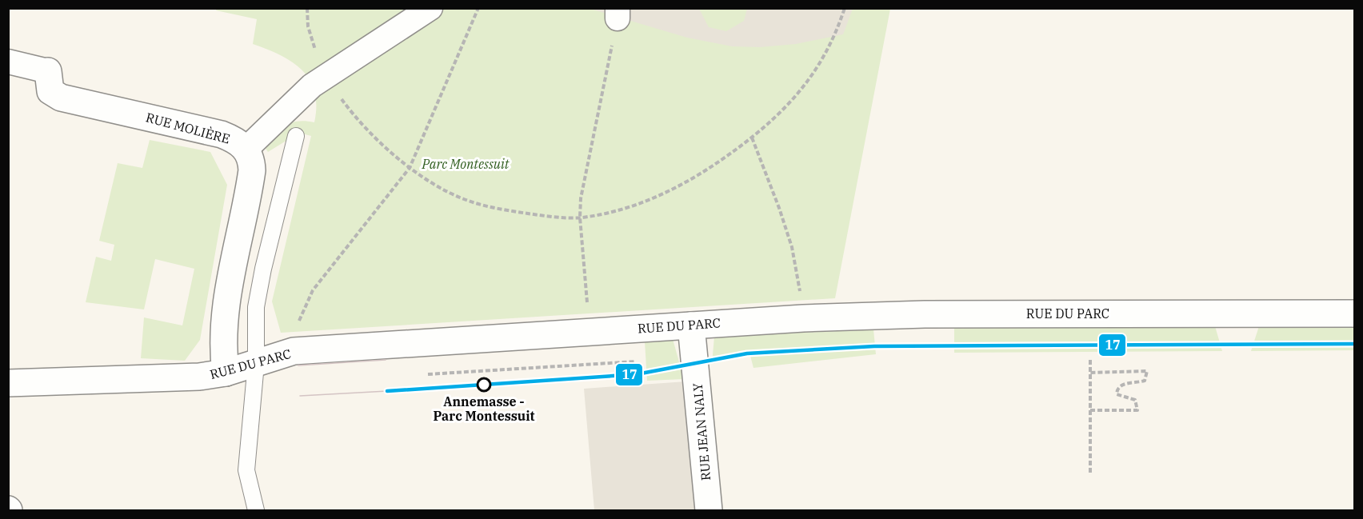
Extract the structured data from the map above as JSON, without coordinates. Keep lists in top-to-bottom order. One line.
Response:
{"streets":{"street":["RUE MOLIÈRE","RUE DU PARC","RUE JEAN NALY"]},"crossings":[["RUE MOLIÈRE","RUE DU PARC"],["RUE DU PARC","RUE JEAN NALY"]],"parks":["Parc Montessuit"],"places":["Annemasse - Parc Montessuit"],"lines":["transit line 17"]}
